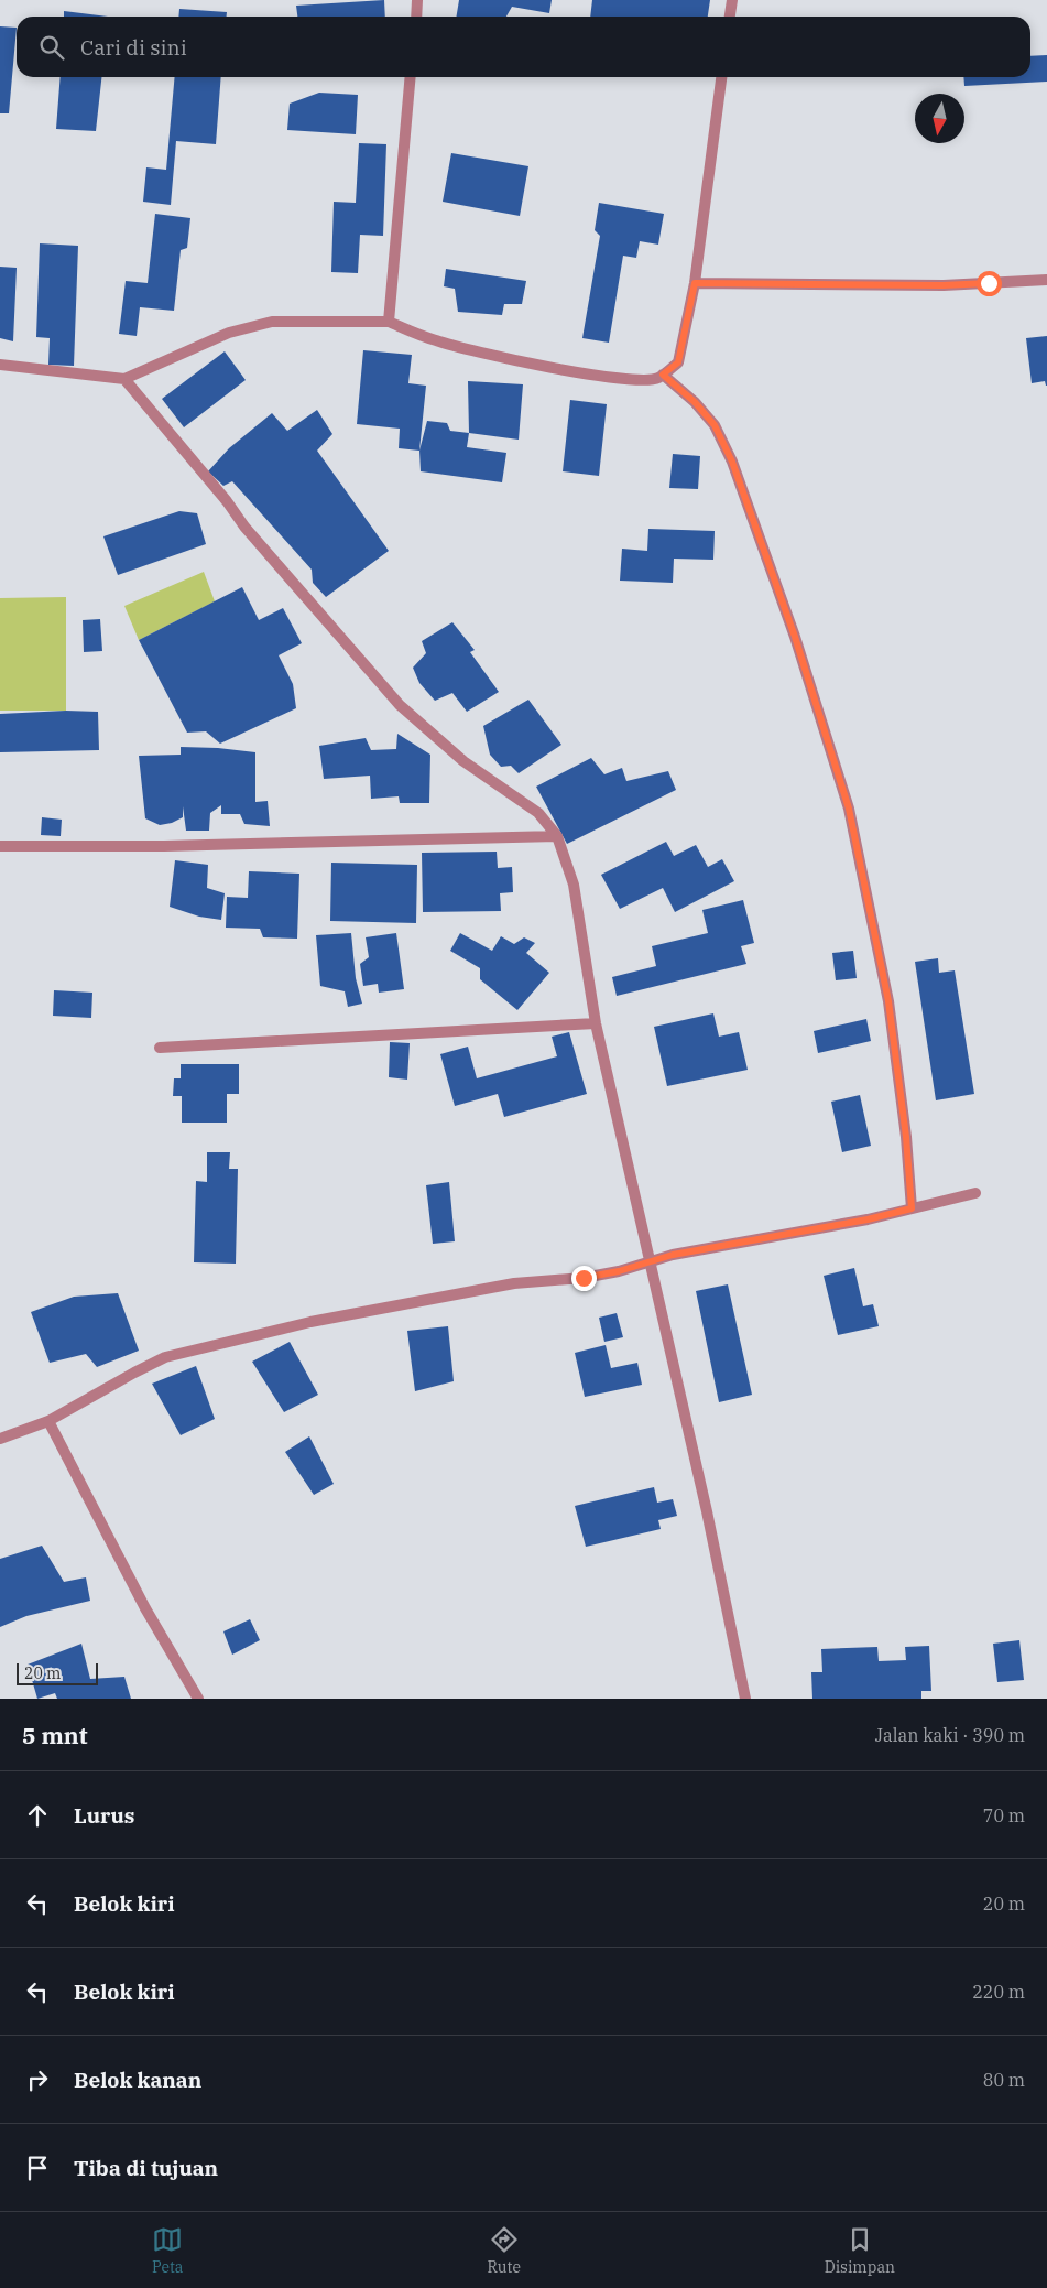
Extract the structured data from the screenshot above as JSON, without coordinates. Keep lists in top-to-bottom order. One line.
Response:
{"scale_bar":"20 m","north":"bottom","page":{"search":"Cari di sini","scale":"20 m","heading":["5 mnt","Jalan kaki · 390 m"],"list":[["Lurus","70 m"],["Belok kiri","20 m"],["Belok kiri","220 m"],["Belok kanan","80 m"],"Tiba di tujuan"],"nav":["Peta","Rute","Disimpan"]}}
